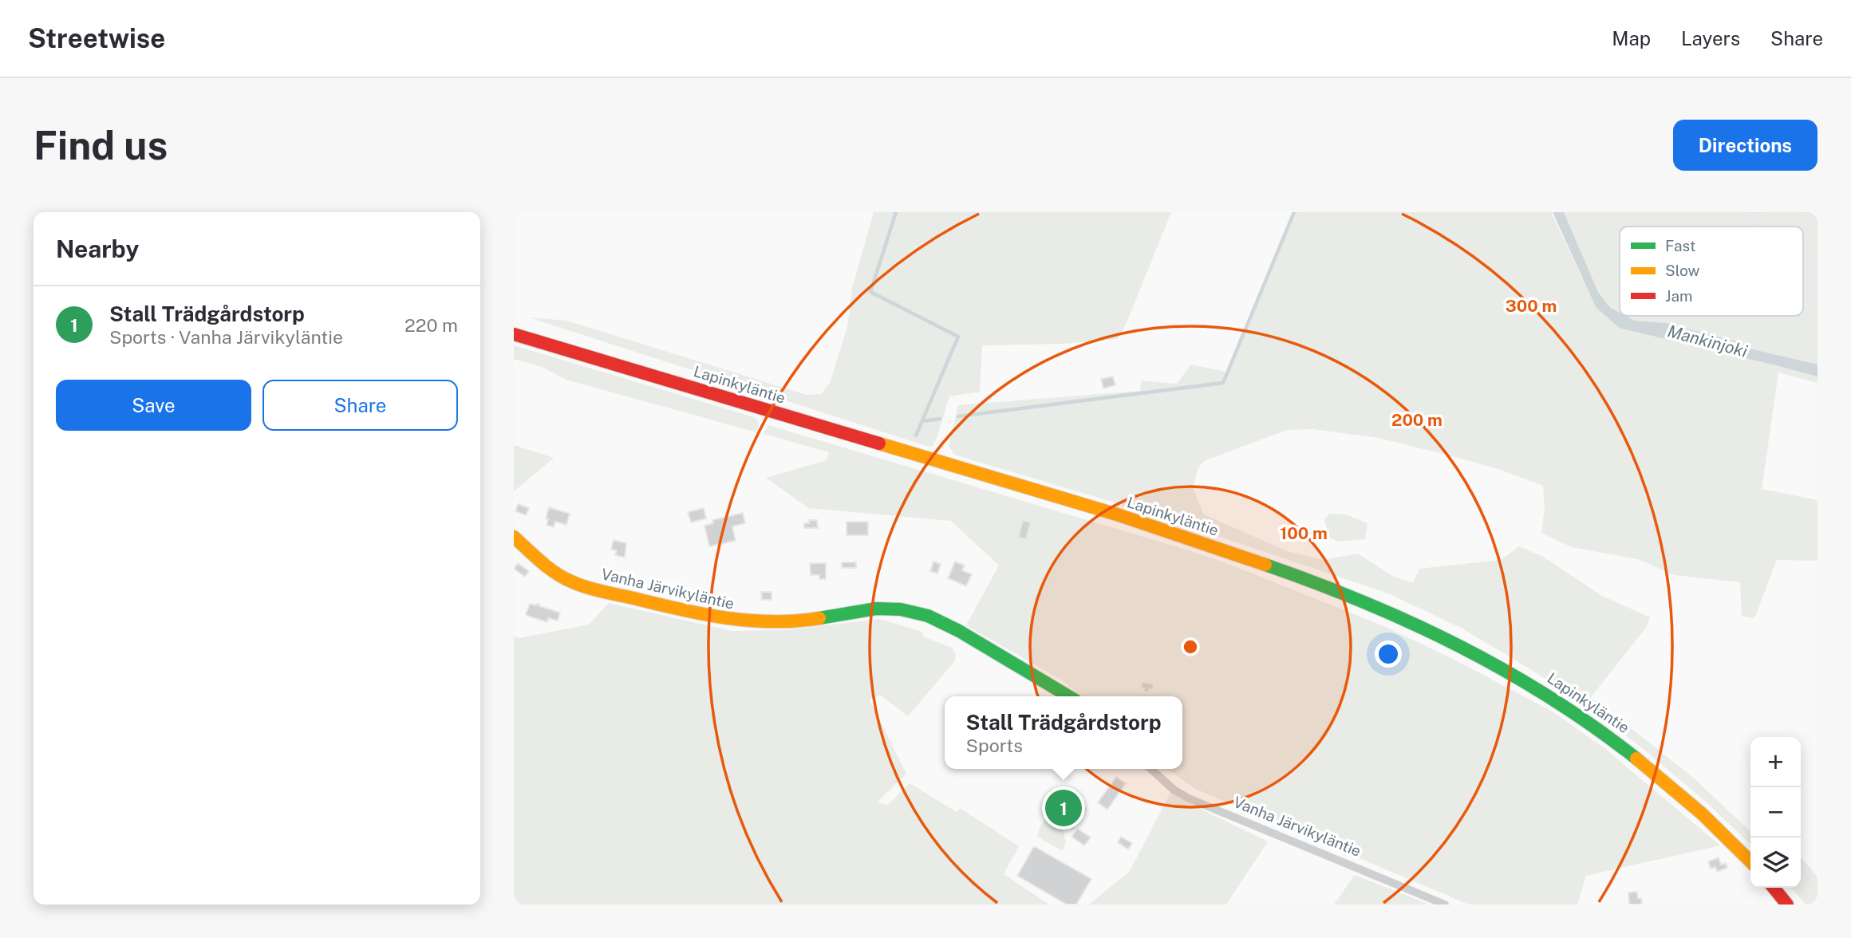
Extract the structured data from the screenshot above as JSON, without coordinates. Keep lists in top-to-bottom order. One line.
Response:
{"streets":{"main road":["Lapinkyläntie","Vanha Järvikyläntie"]},"water":["Mankinjoki"],"legend":["Fast","Slow","Jam"],"page":{"header":"Streetwise","nav":["Map","Layers","Share"],"buttons":["Directions",["Save","Share"]],"title":"Find us","heading":"Nearby","list":[{"mark":"1","name":"Stall Trädgårdstorp","note":"Sports · Vanha Järvikyläntie","value":"220 m"}],"popup":["Stall Trädgårdstorp","Sports"],"map_buttons":["+","−"],"pins":"1"},"rings":["300 m","200 m","100 m"]}
